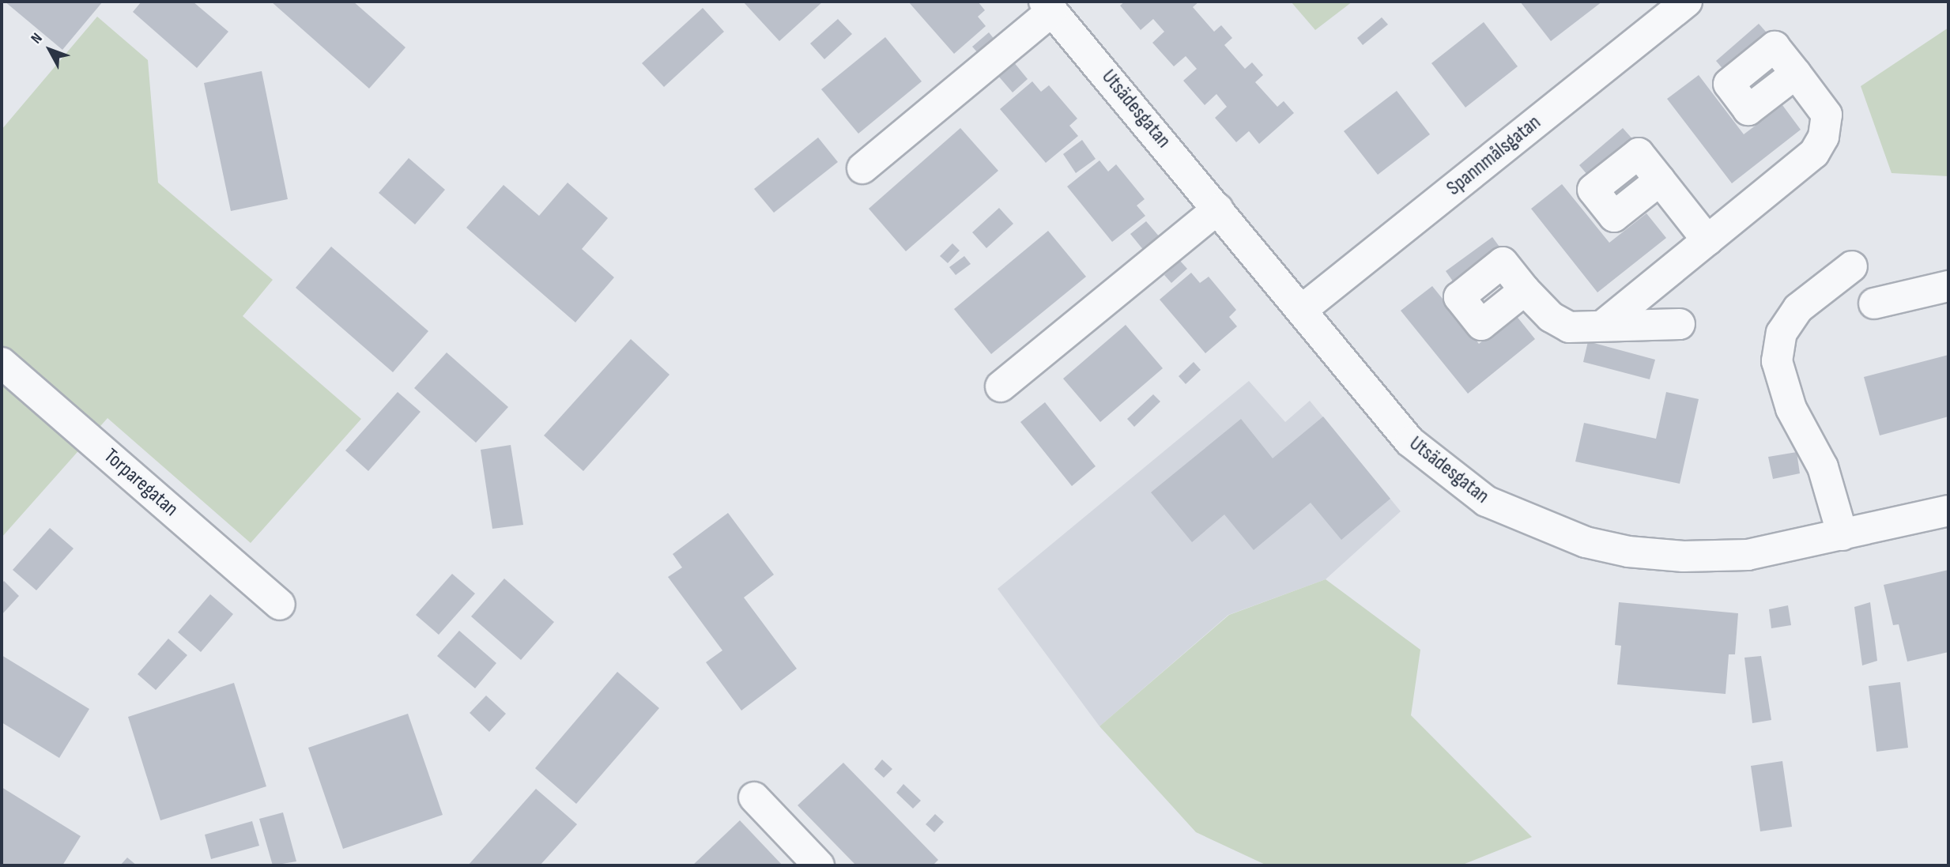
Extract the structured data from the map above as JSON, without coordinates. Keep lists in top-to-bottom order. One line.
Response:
{"streets":{"street":["Utsädesgatan","Spannmålsgatan","Torparegatan"]},"crossings":[["Utsädesgatan","Spannmålsgatan"]],"north":"top left"}
